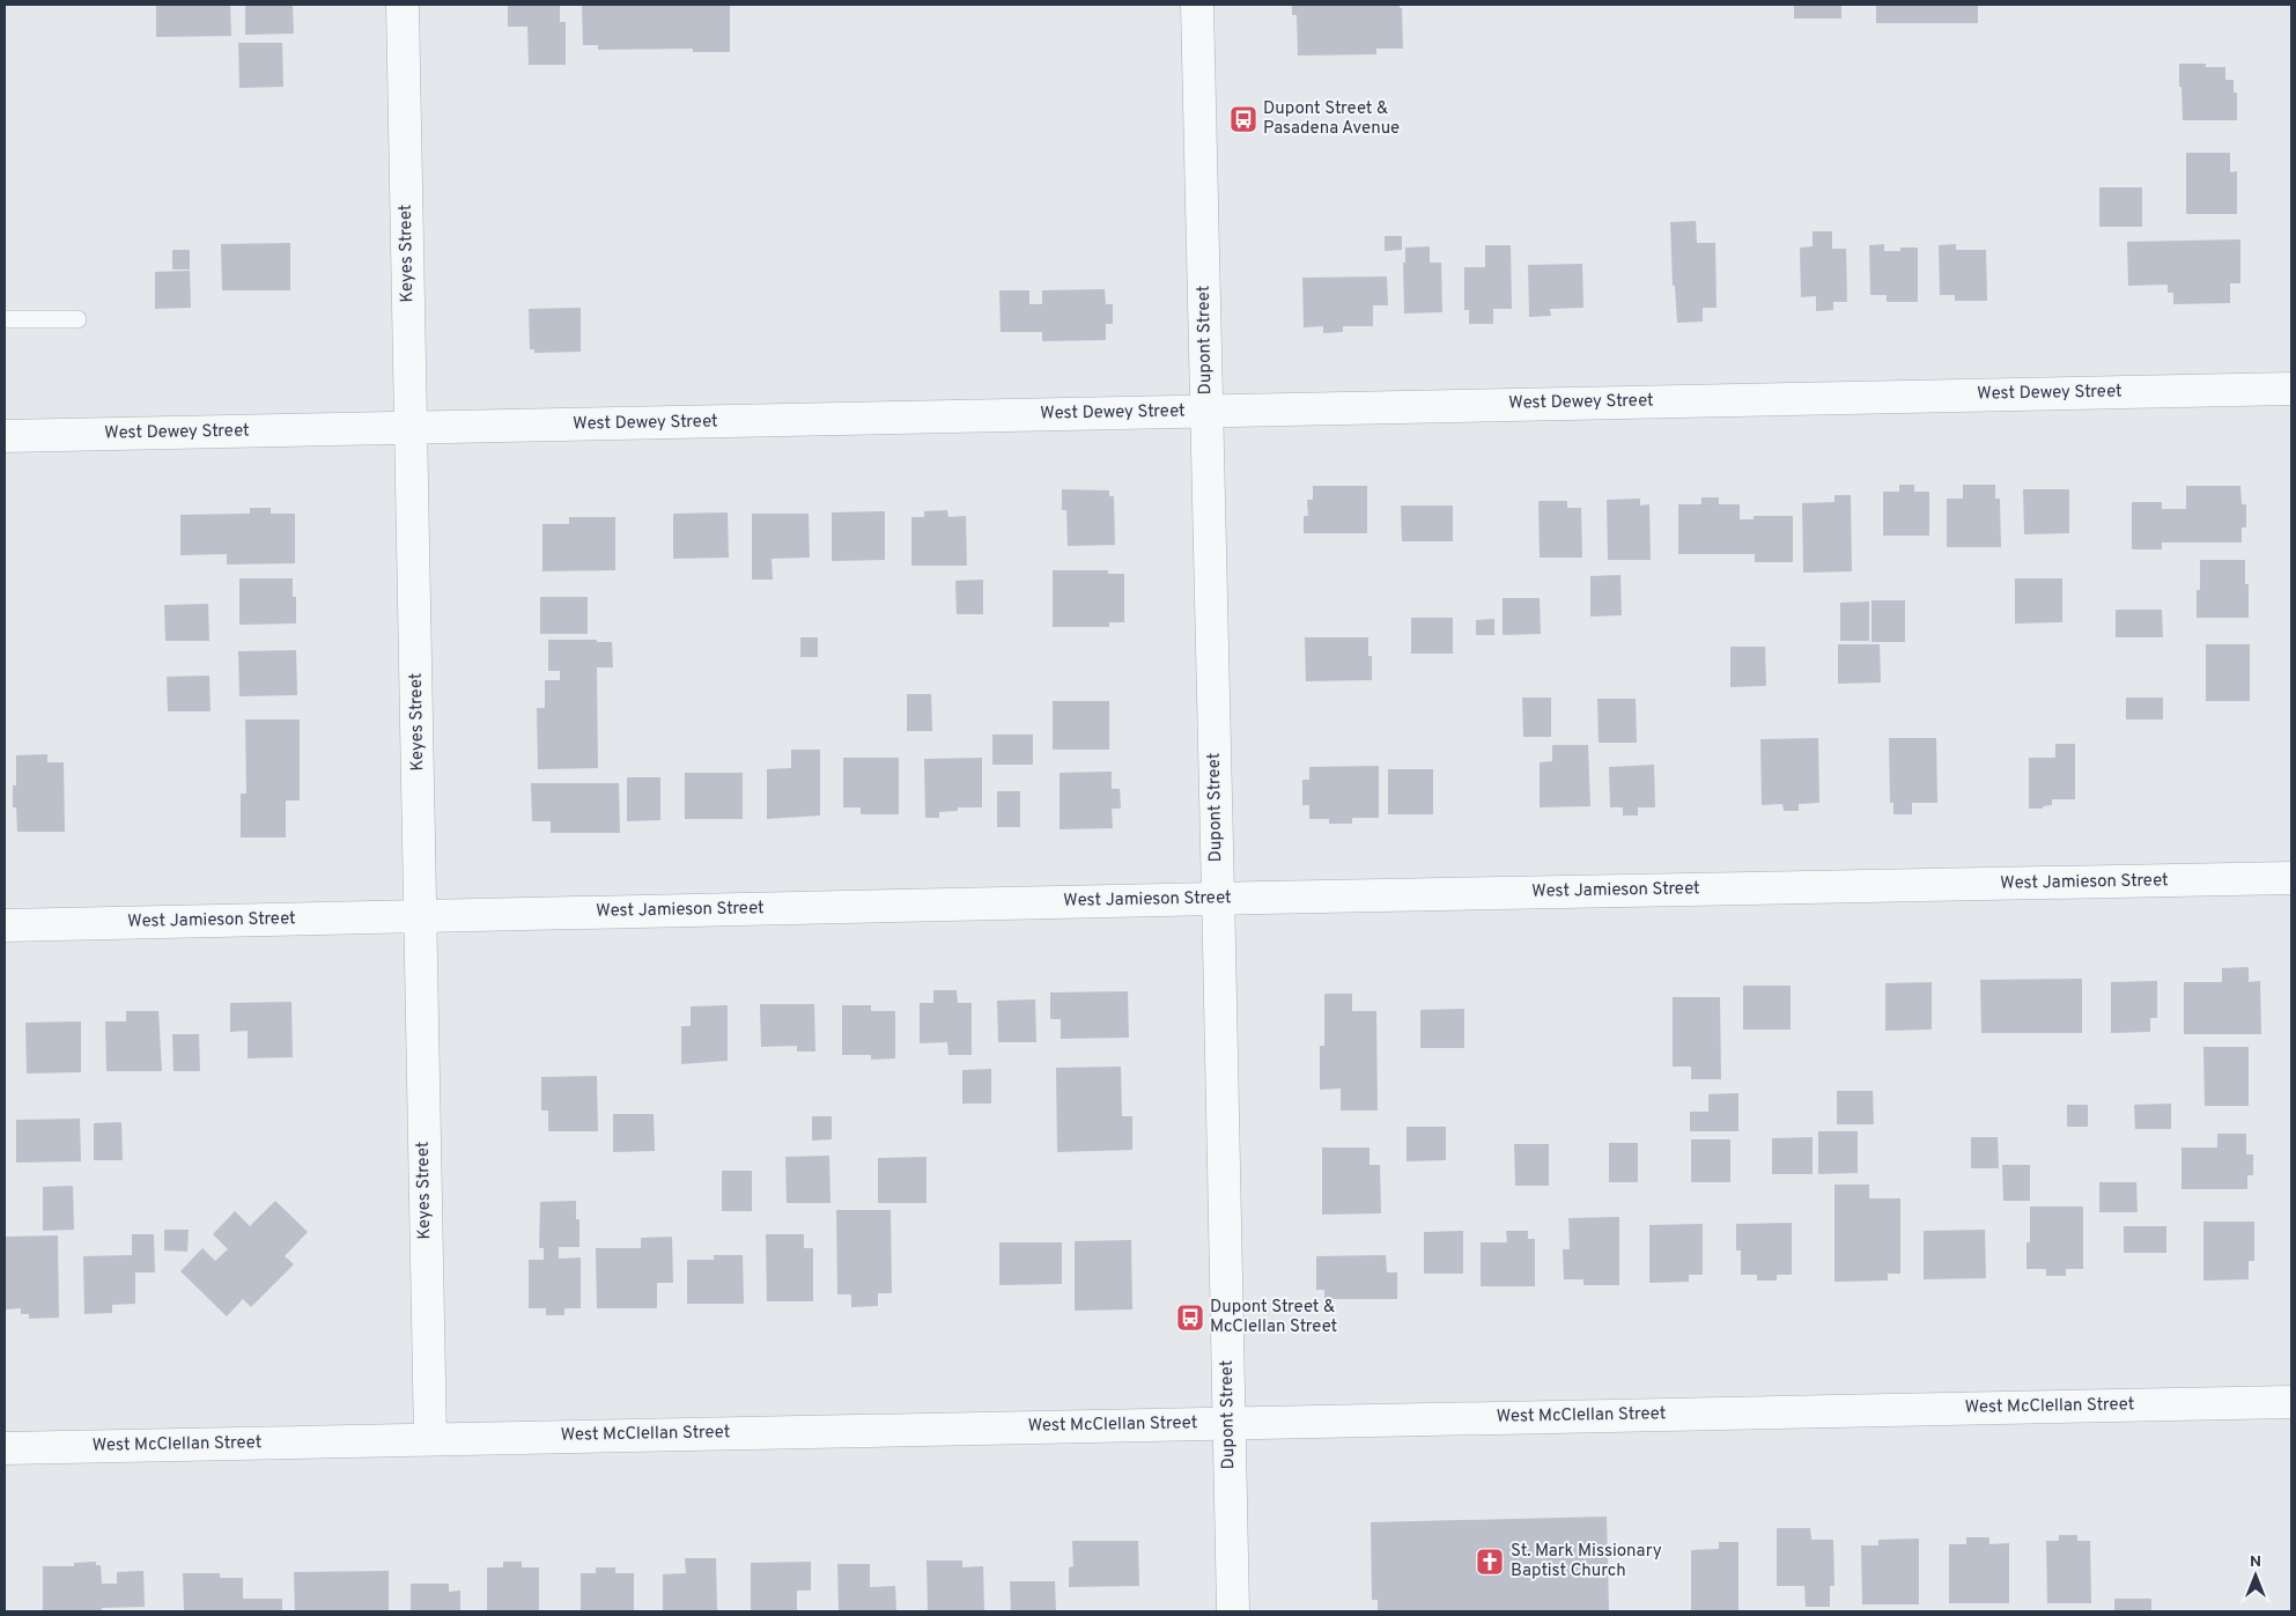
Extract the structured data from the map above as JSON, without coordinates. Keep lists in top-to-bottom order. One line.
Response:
{"streets":{"street":["Keyes Street","Dupont Street","West Dewey Street","West Jamieson Street","West McClellan Street"]},"crossings":[["Keyes Street","West Dewey Street"],["Keyes Street","West Jamieson Street"],["Keyes Street","West McClellan Street"],["Dupont Street","West Dewey Street"],["Dupont Street","West Jamieson Street"],["Dupont Street","West McClellan Street"]],"places":{"bus stop":["Dupont Street & Pasadena Avenue","Dupont Street & McClellan Street"],"church":["St. Mark Missionary Baptist Church"]},"north":"top"}
